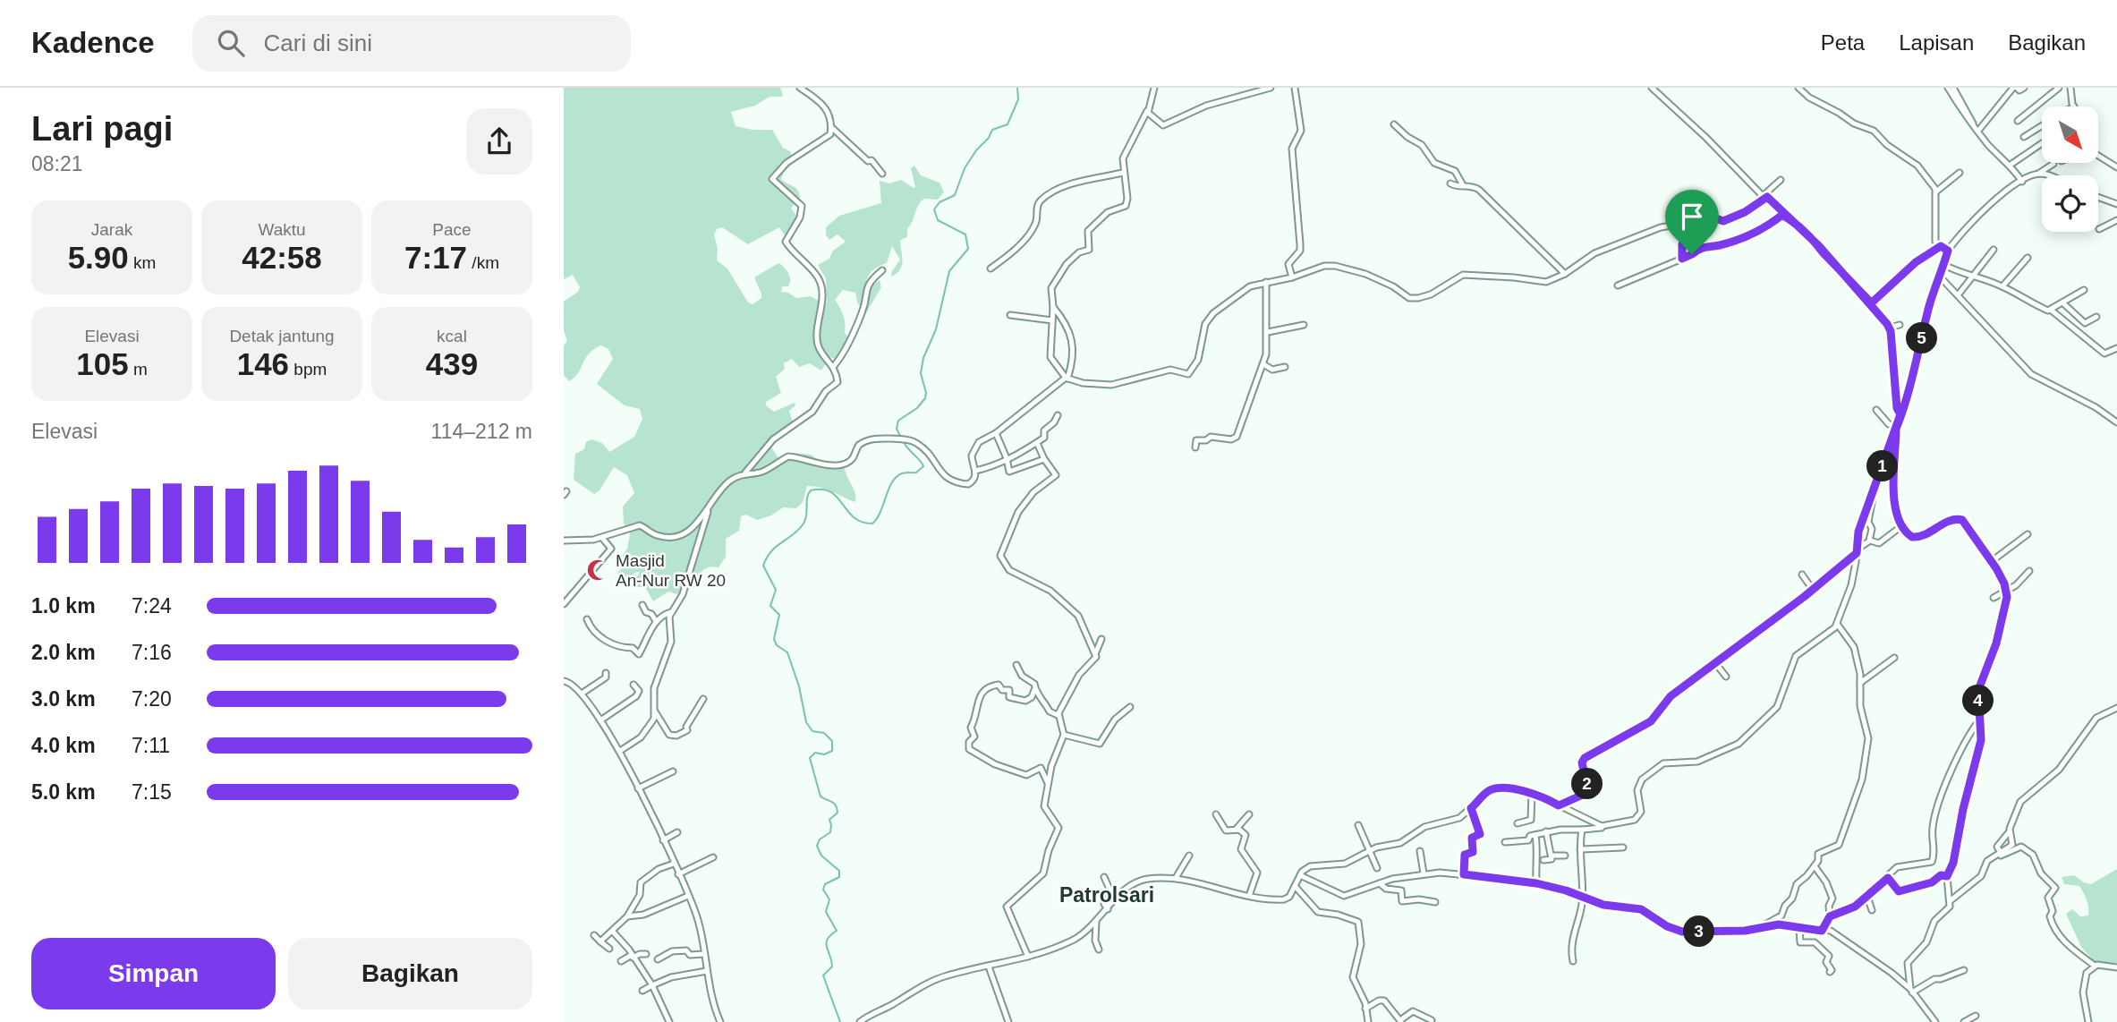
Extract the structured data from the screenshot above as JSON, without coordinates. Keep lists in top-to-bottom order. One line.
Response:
{"districts":["Patrolsari"],"places":{"mosque":["Masjid An-Nur RW 20"]},"north":"bottom right","page":{"header":"Kadence","search":"Cari di sini","nav":["Peta","Lapisan","Bagikan"],"heading":["Lari pagi","08:21"],"stats":[["Jarak","5.90 km"],["Waktu","42:58"],["Pace","7:17 /km"],["Elevasi","105 m"],["Detak jantung","146 bpm"],["kcal","439"]],"pins":["5","1","4","2","3"],"chart":["Elevasi","114–212 m"],"list":[{"name":"1.0 km","note":"7:24"},{"name":"2.0 km","note":"7:16"},{"name":"3.0 km","note":"7:20"},{"name":"4.0 km","note":"7:11"},{"name":"5.0 km","note":"7:15"}],"buttons":["Simpan","Bagikan"]}}
